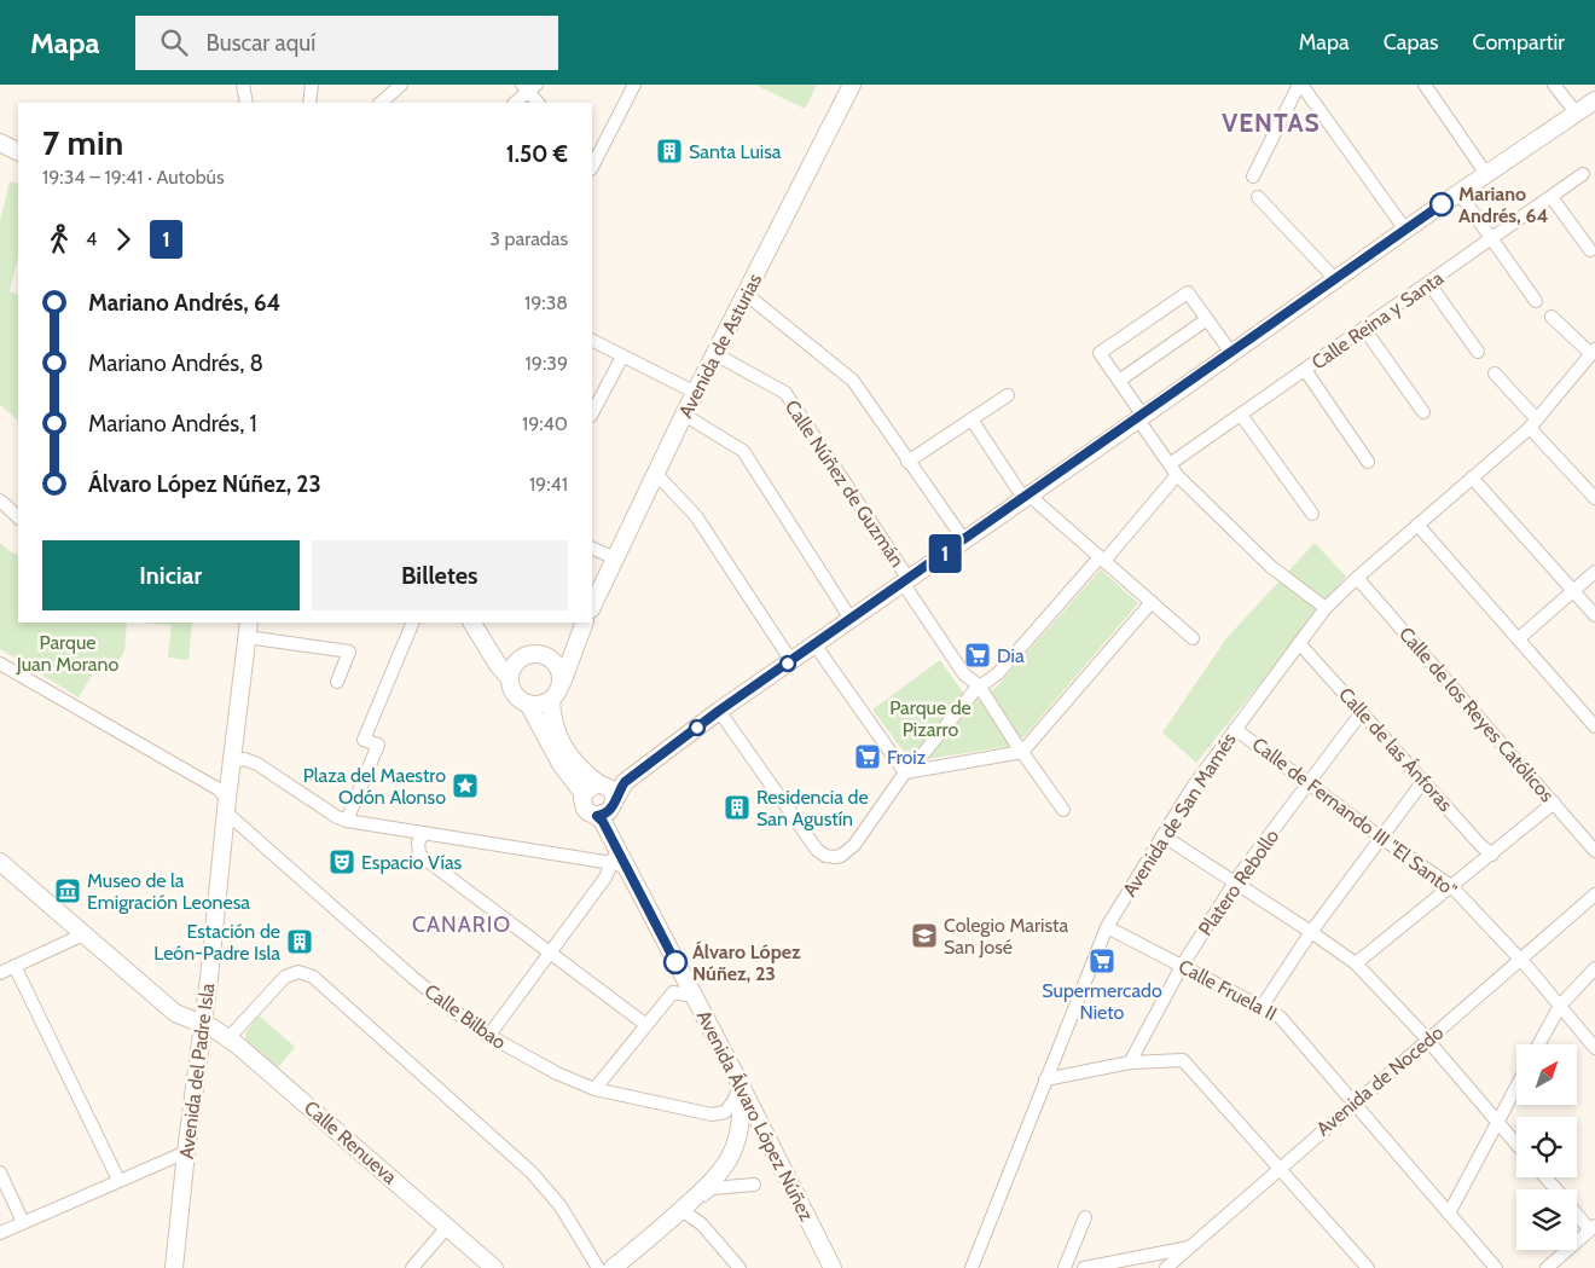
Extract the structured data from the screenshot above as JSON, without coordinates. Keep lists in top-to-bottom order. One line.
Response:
{"streets":{"main road":["Avenida de Asturias","Avenida del Padre Isla","Avenida Álvaro López Núñez","Calle Renueva"],"street":["Calle Reina y Santa","Calle Núñez de Guzmán","Calle de los Reyes Católicos","Calle de las Ánforas","Avenida de San Mamés","Calle de Fernando III \"El Santo\"","Platero Rebollo","Calle Fruela II","Calle Bilbao","Avenida de Nocedo"]},"crossings":[["Calle Reina y Santa","Calle Núñez de Guzmán"],["Avenida de Asturias","Calle Núñez de Guzmán"],["Calle de los Reyes Católicos","Avenida de San Mamés"],["Calle de las Ánforas","Avenida de San Mamés"],["Calle de las Ánforas","Platero Rebollo"],["Avenida de San Mamés","Calle de Fernando III \"El Santo\""],["Avenida de San Mamés","Calle Fruela II"],["Calle de Fernando III \"El Santo\"","Platero Rebollo"],["Calle de Fernando III \"El Santo\"","Avenida de Nocedo"],["Platero Rebollo","Calle Fruela II"],["Calle Fruela II","Avenida de Nocedo"],["Calle Bilbao","Avenida del Padre Isla"],["Calle Bilbao","Avenida Álvaro López Núñez"],["Avenida del Padre Isla","Calle Renueva"]],"districts":["VENTAS","CANARIO"],"parks":["Parque Juan Morano","Parque de Pizarro"],"places":{"building":["Santa Luisa","Residencia de San Agustín","Estación de León-Padre Isla"],"other":["Mariano Andrés, 64","Álvaro López Núñez, 23"],"supermarket":["Dia","Froiz","Supermercado Nieto"],"place":["Plaza del Maestro Odón Alonso"],"theatre":["Espacio Vías"],"museum":["Museo de la Emigración Leonesa"],"school or university":["Colegio Marista San José"]},"lines":["bus line 1"],"north":"top right","page":{"header":"Mapa","search":"Buscar aquí","nav":["Mapa","Capas","Compartir"],"on_map":"1","heading":["7 min","19:34 – 19:41 · Autobús","1.50 €"],"legs":["4","1","3 paradas"],"list":[{"name":"Mariano Andrés, 64","value":"19:38"},{"name":"Mariano Andrés, 8","value":"19:39"},{"name":"Mariano Andrés, 1","value":"19:40"},{"name":"Álvaro López Núñez, 23","value":"19:41"}],"buttons":["Iniciar","Billetes"]}}
